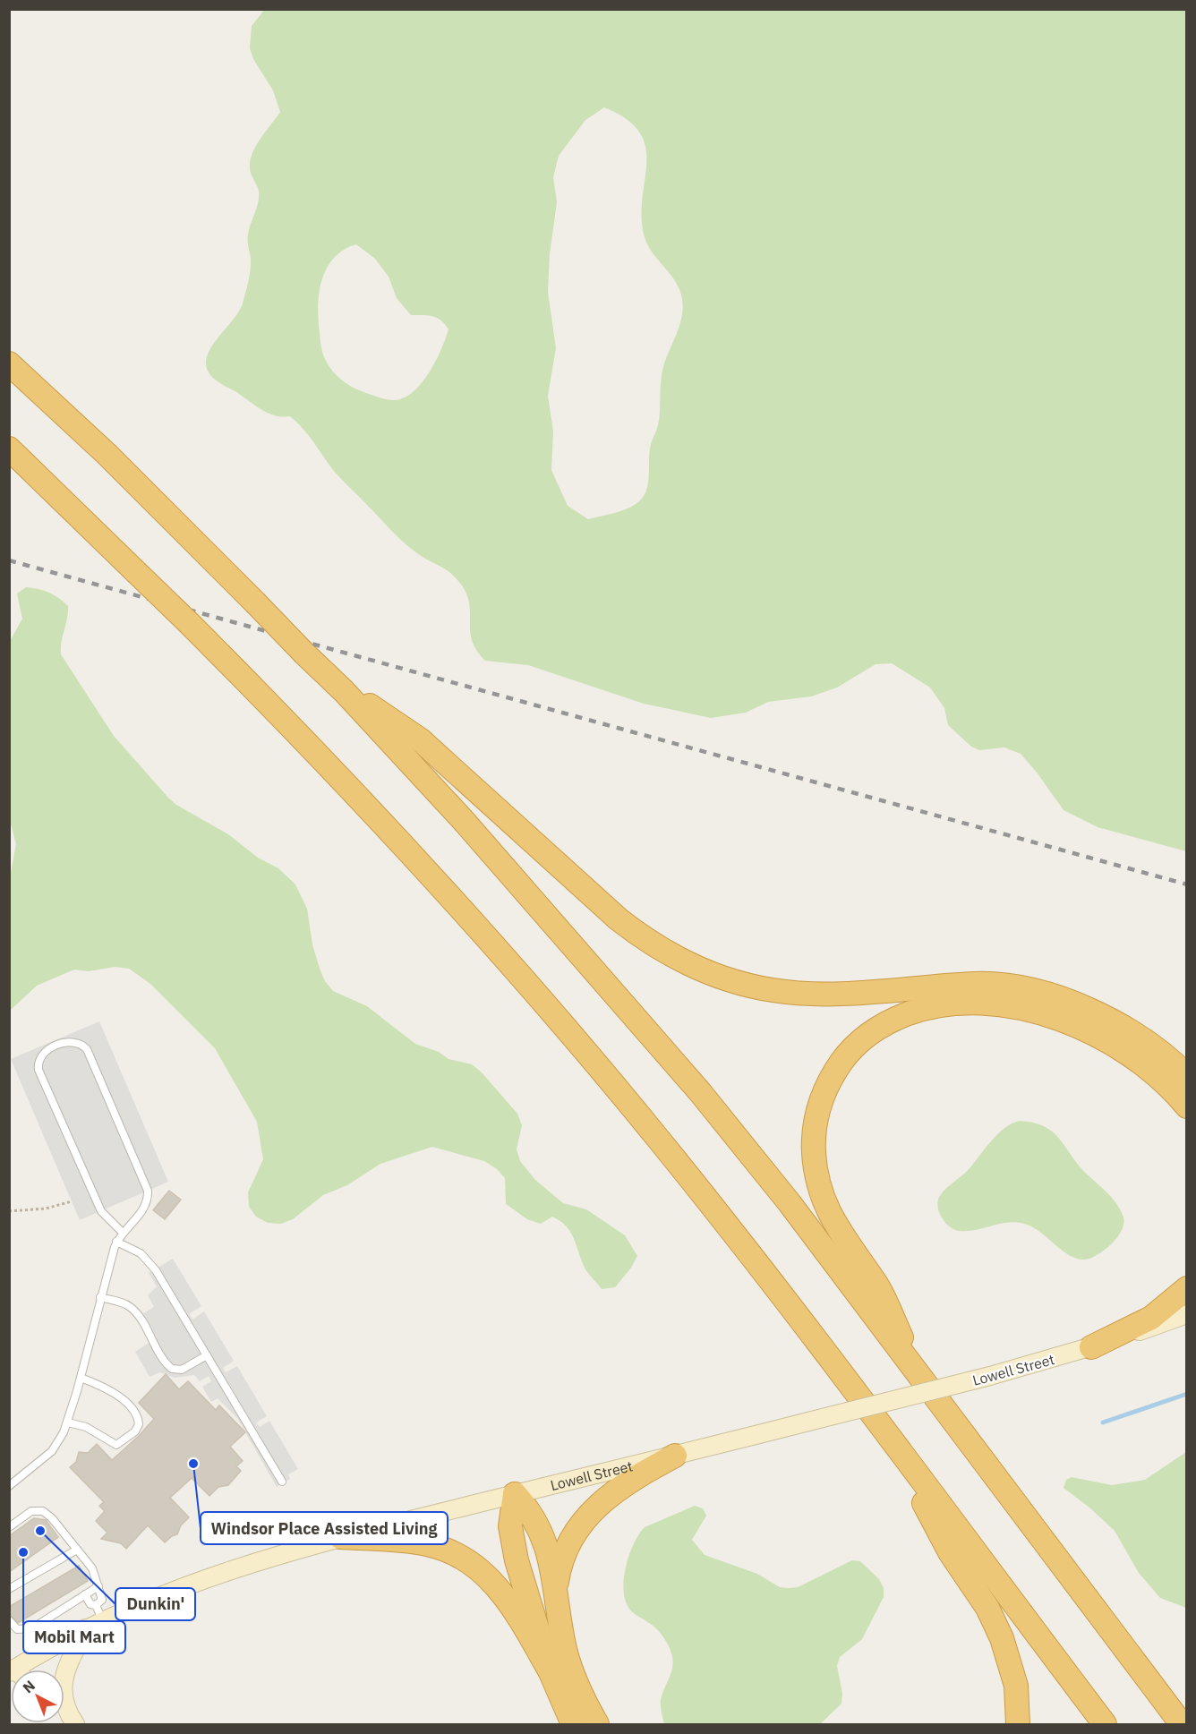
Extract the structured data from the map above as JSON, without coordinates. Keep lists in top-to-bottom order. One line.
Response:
{"streets":{"main road":["Lowell Street"]},"places":["Windsor Place Assisted Living","Dunkin'","Mobil Mart"],"north":"top left"}
